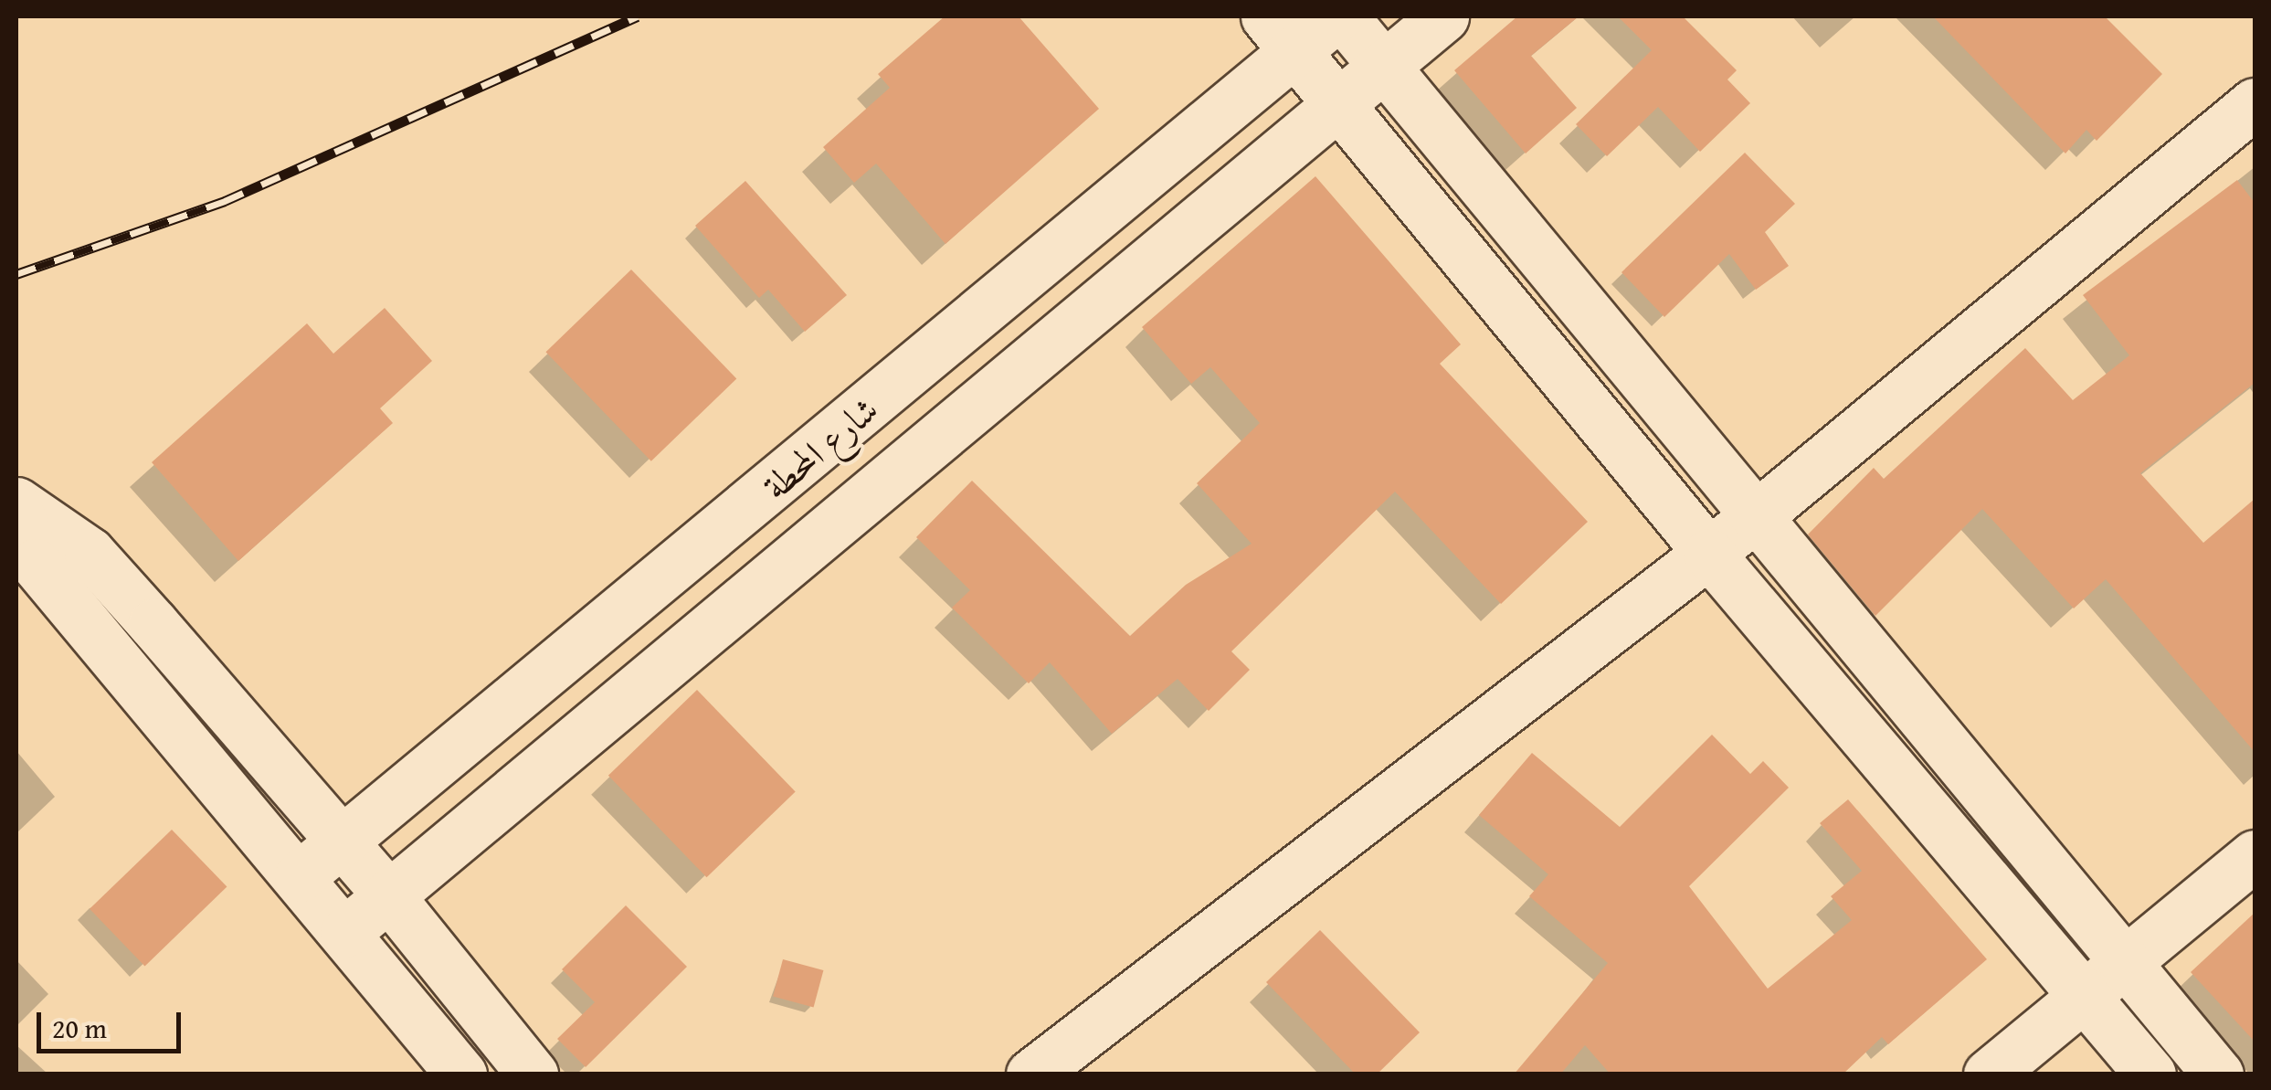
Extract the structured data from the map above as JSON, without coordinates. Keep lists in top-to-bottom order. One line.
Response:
{"streets":{"street":["شارع المحطة"]},"scale_bar":"20 m"}
